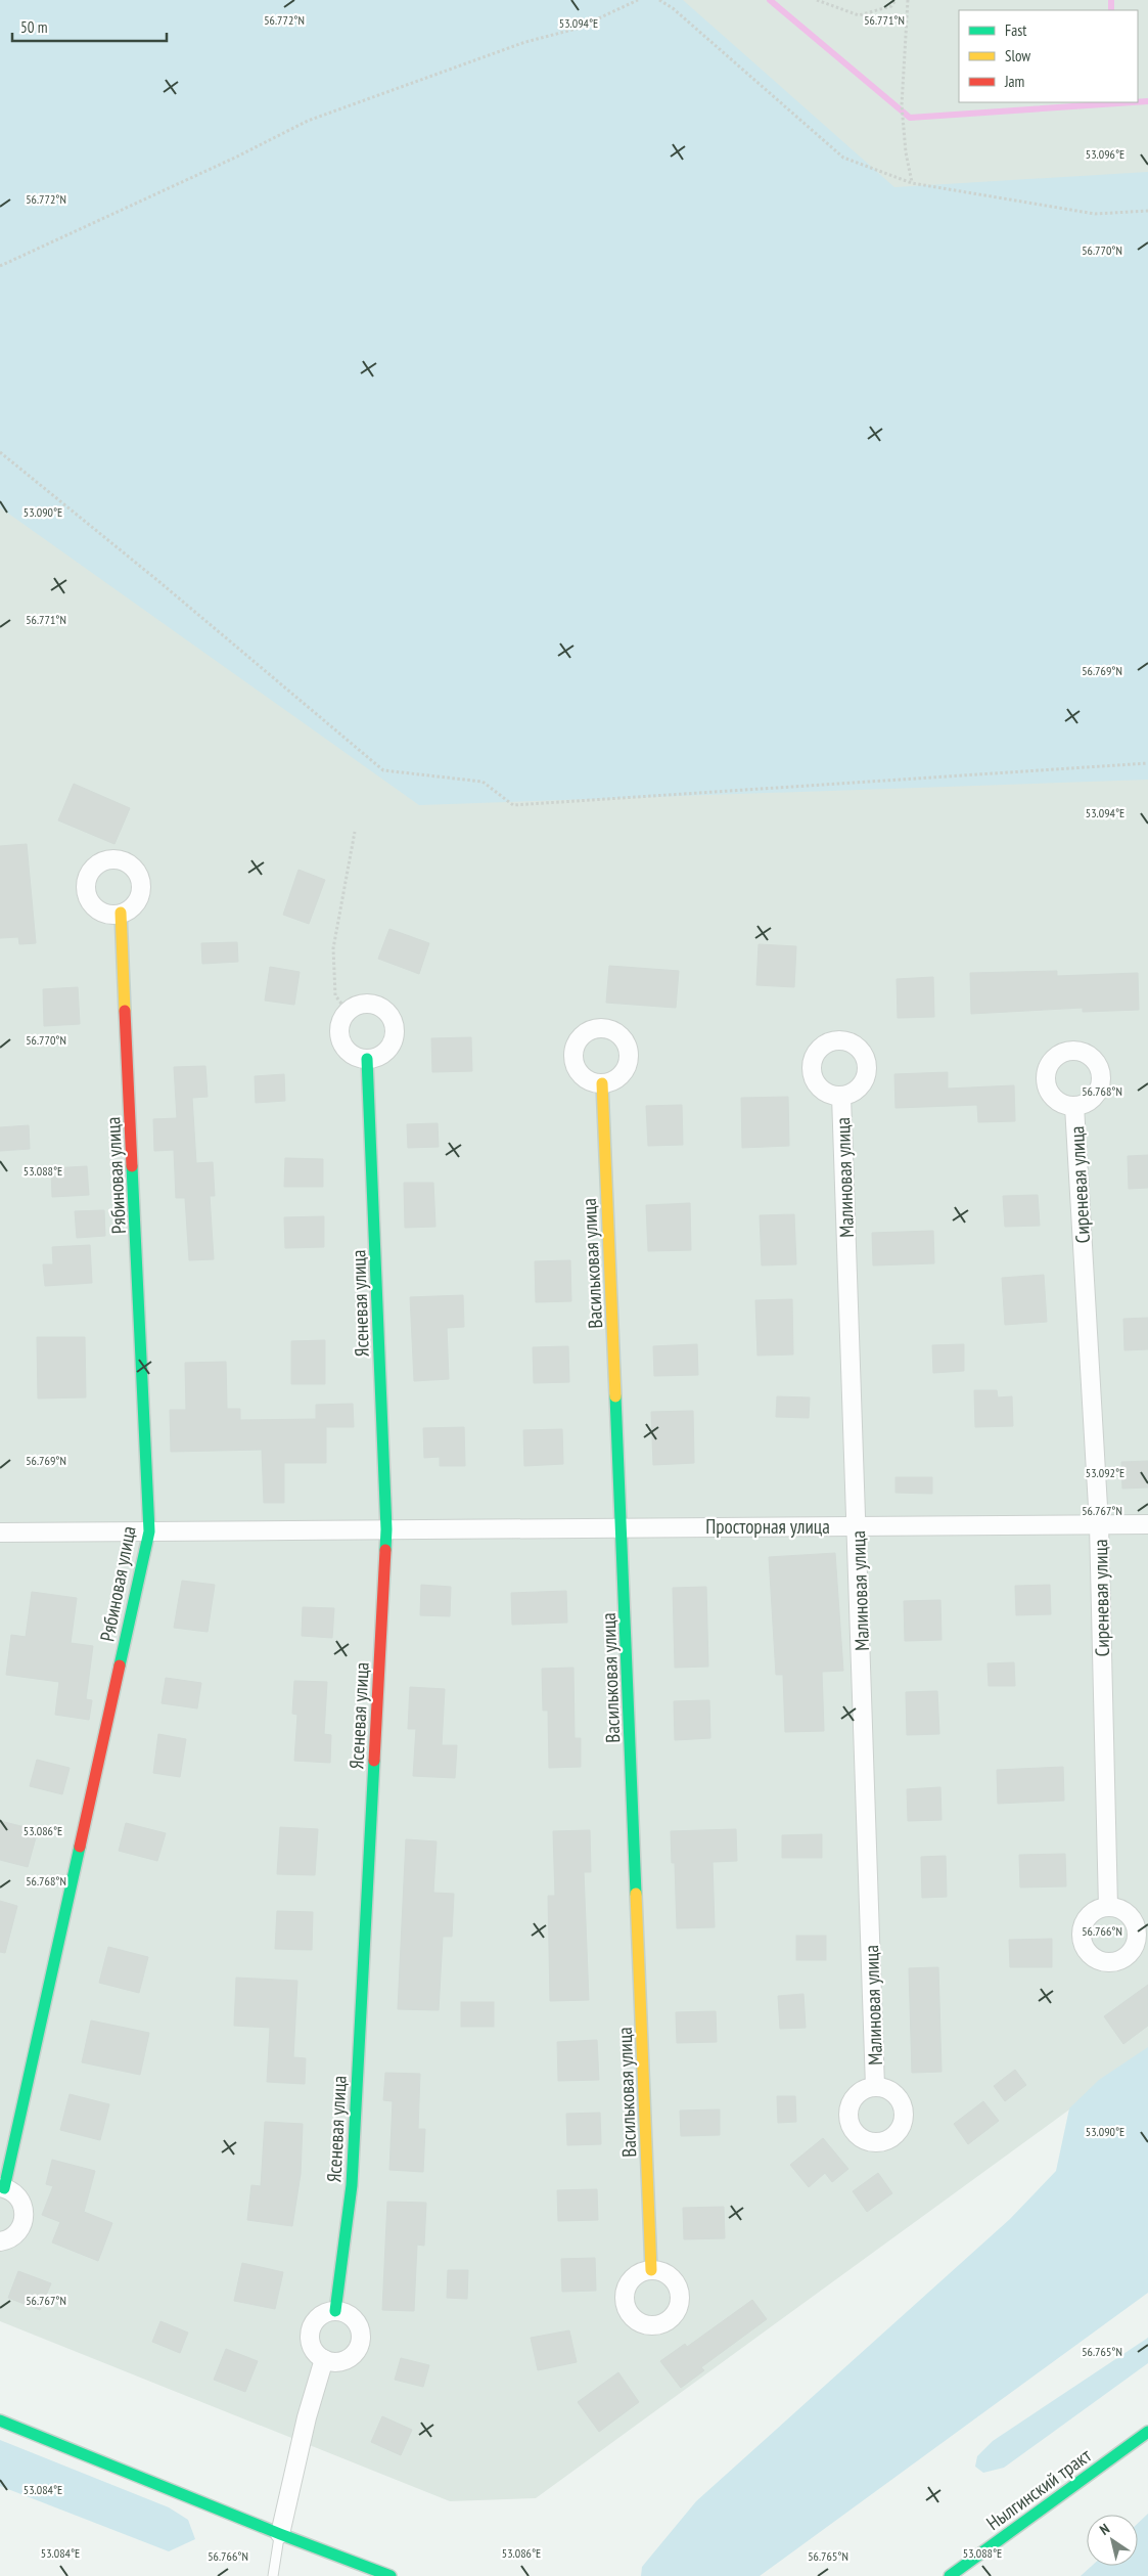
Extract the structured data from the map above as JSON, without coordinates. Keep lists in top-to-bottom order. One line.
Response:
{"streets":{"street":["Рябиновая улица","Малиновая улица","Сиреневая улица","Васильковая улица","Ясеневая улица","Просторная улица","Нылгинский тракт"]},"crossings":[["Рябиновая улица","Просторная улица"],["Малиновая улица","Просторная улица"],["Сиреневая улица","Просторная улица"],["Васильковая улица","Просторная улица"],["Ясеневая улица","Просторная улица"]],"legend":["Fast","Slow","Jam"],"scale_bar":"50 m","north":"top left","coordinates":["56.772°N","56.771°N","53.094°E","53.096°E","56.770°N","53.090°E","56.769°N","56.768°N","53.088°E","53.092°E","56.767°N","53.086°E","56.766°N","56.765°N","53.084°E"]}
